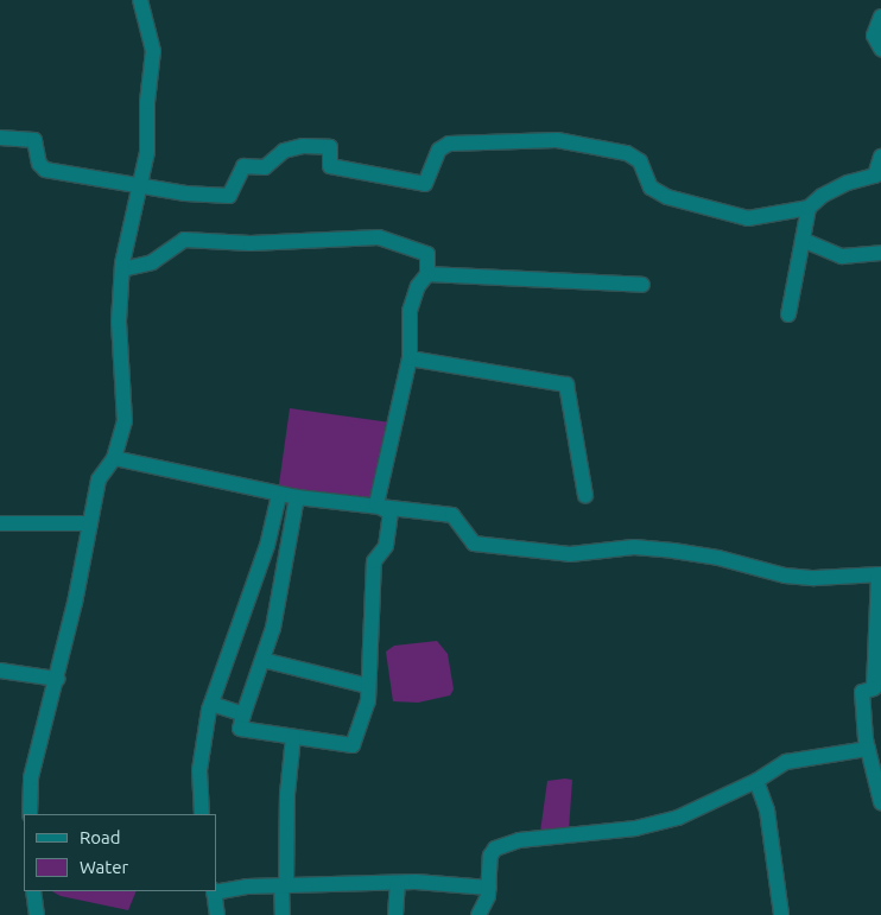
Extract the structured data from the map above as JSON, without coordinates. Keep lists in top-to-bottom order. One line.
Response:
{"legend":["Road","Water"]}
